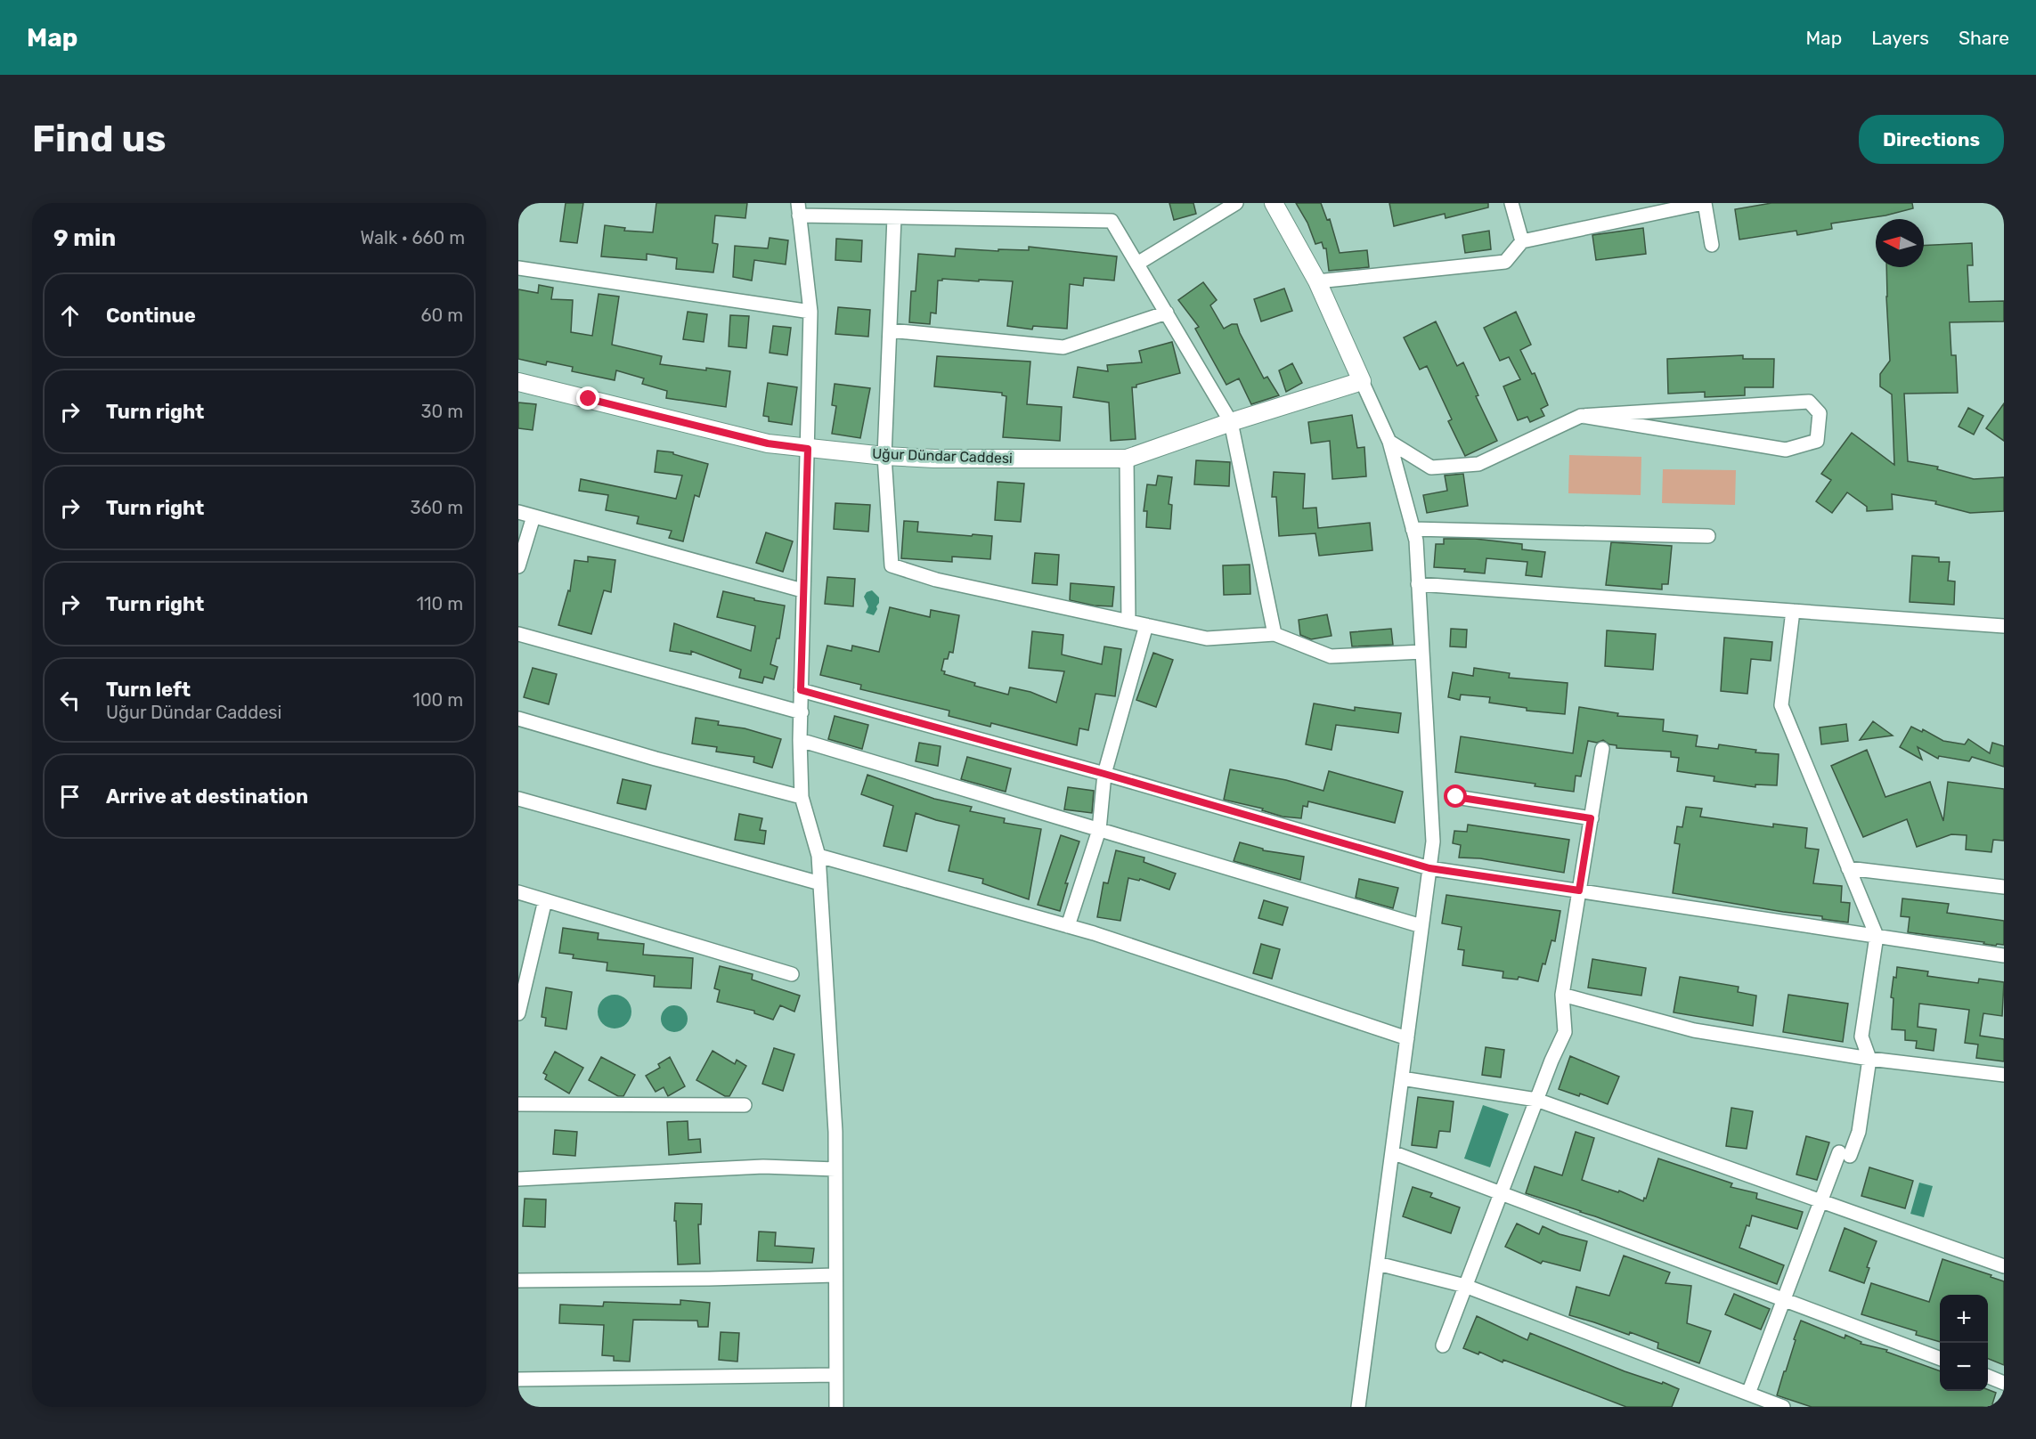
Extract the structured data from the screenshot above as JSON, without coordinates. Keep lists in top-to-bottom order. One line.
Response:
{"streets":{"street":["Uğur Dündar Caddesi"]},"north":"left","page":{"header":"Map","nav":["Map","Layers","Share"],"buttons":"Directions","title":"Find us","heading":["9 min","Walk · 660 m"],"list":[["Continue","60 m"],["Turn right","30 m"],["Turn right","360 m"],["Turn right","110 m"],["Turn left","Uğur Dündar Caddesi","100 m"],"Arrive at destination"],"map_buttons":["+","−"]}}
